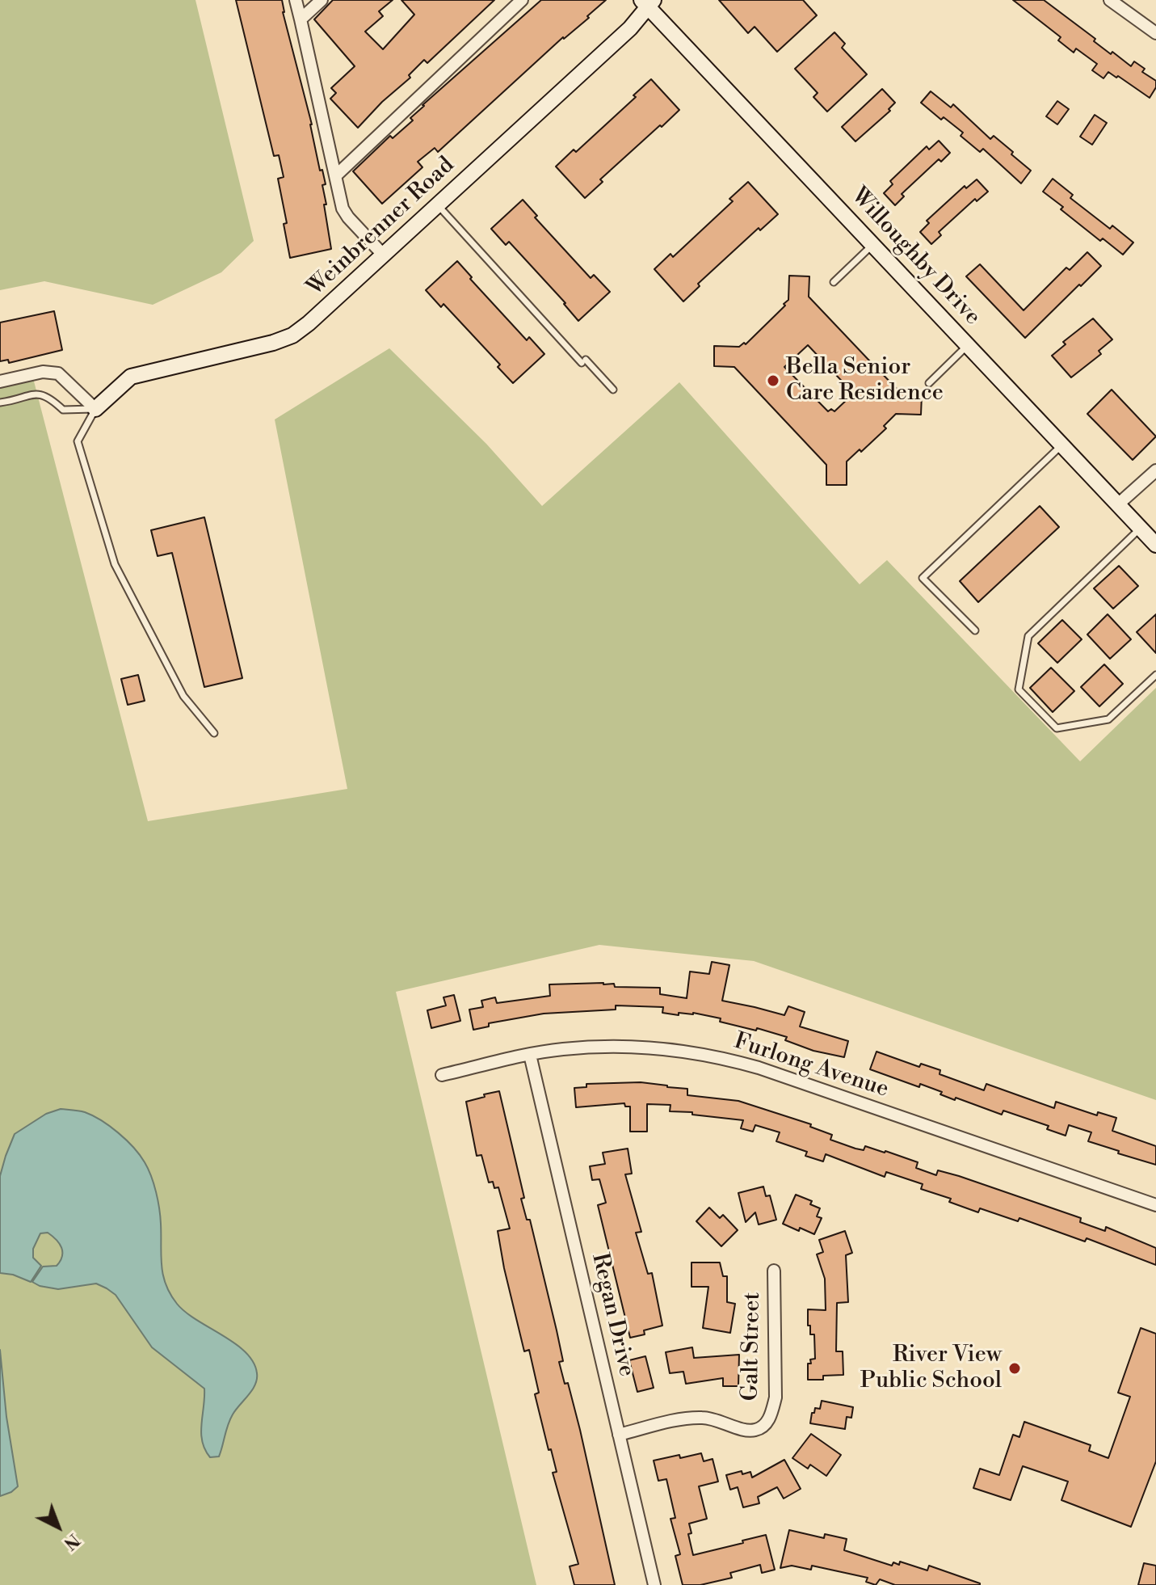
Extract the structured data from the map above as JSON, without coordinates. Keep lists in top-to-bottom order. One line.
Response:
{"streets":{"street":["Weinbrenner Road","Willoughby Drive","Furlong Avenue","Regan Drive","Galt Street"]},"crossings":[["Weinbrenner Road","Willoughby Drive"],["Furlong Avenue","Regan Drive"],["Regan Drive","Galt Street"]],"places":["Bella Senior Care Residence","River View Public School"],"north":"bottom right"}
